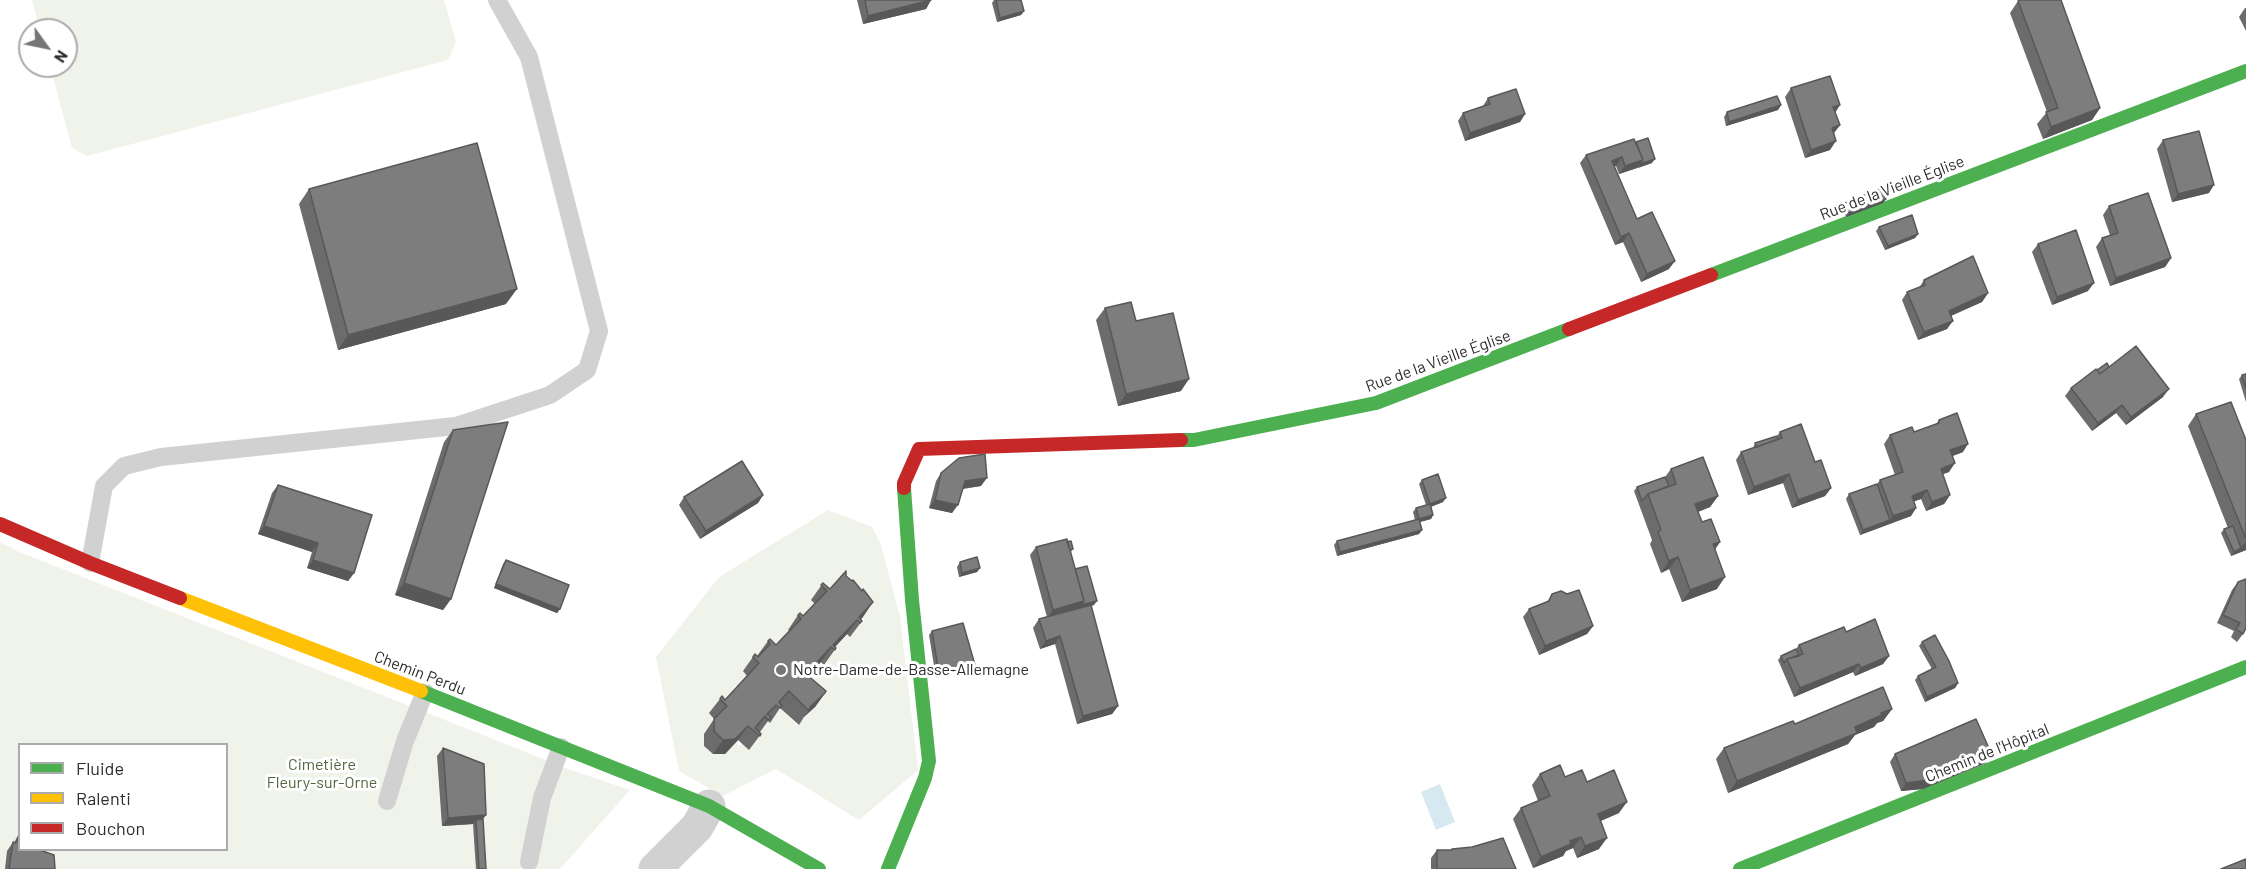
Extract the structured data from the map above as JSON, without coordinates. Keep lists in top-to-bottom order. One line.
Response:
{"streets":{"street":["Rue de la Vieille Église","Chemin Perdu","Chemin de l'Hôpital"]},"parks":["Cimetière Fleury-sur-Orne"],"places":["Notre-Dame-de-Basse-Allemagne"],"legend":["Fluide","Ralenti","Bouchon"],"north":"bottom right"}
